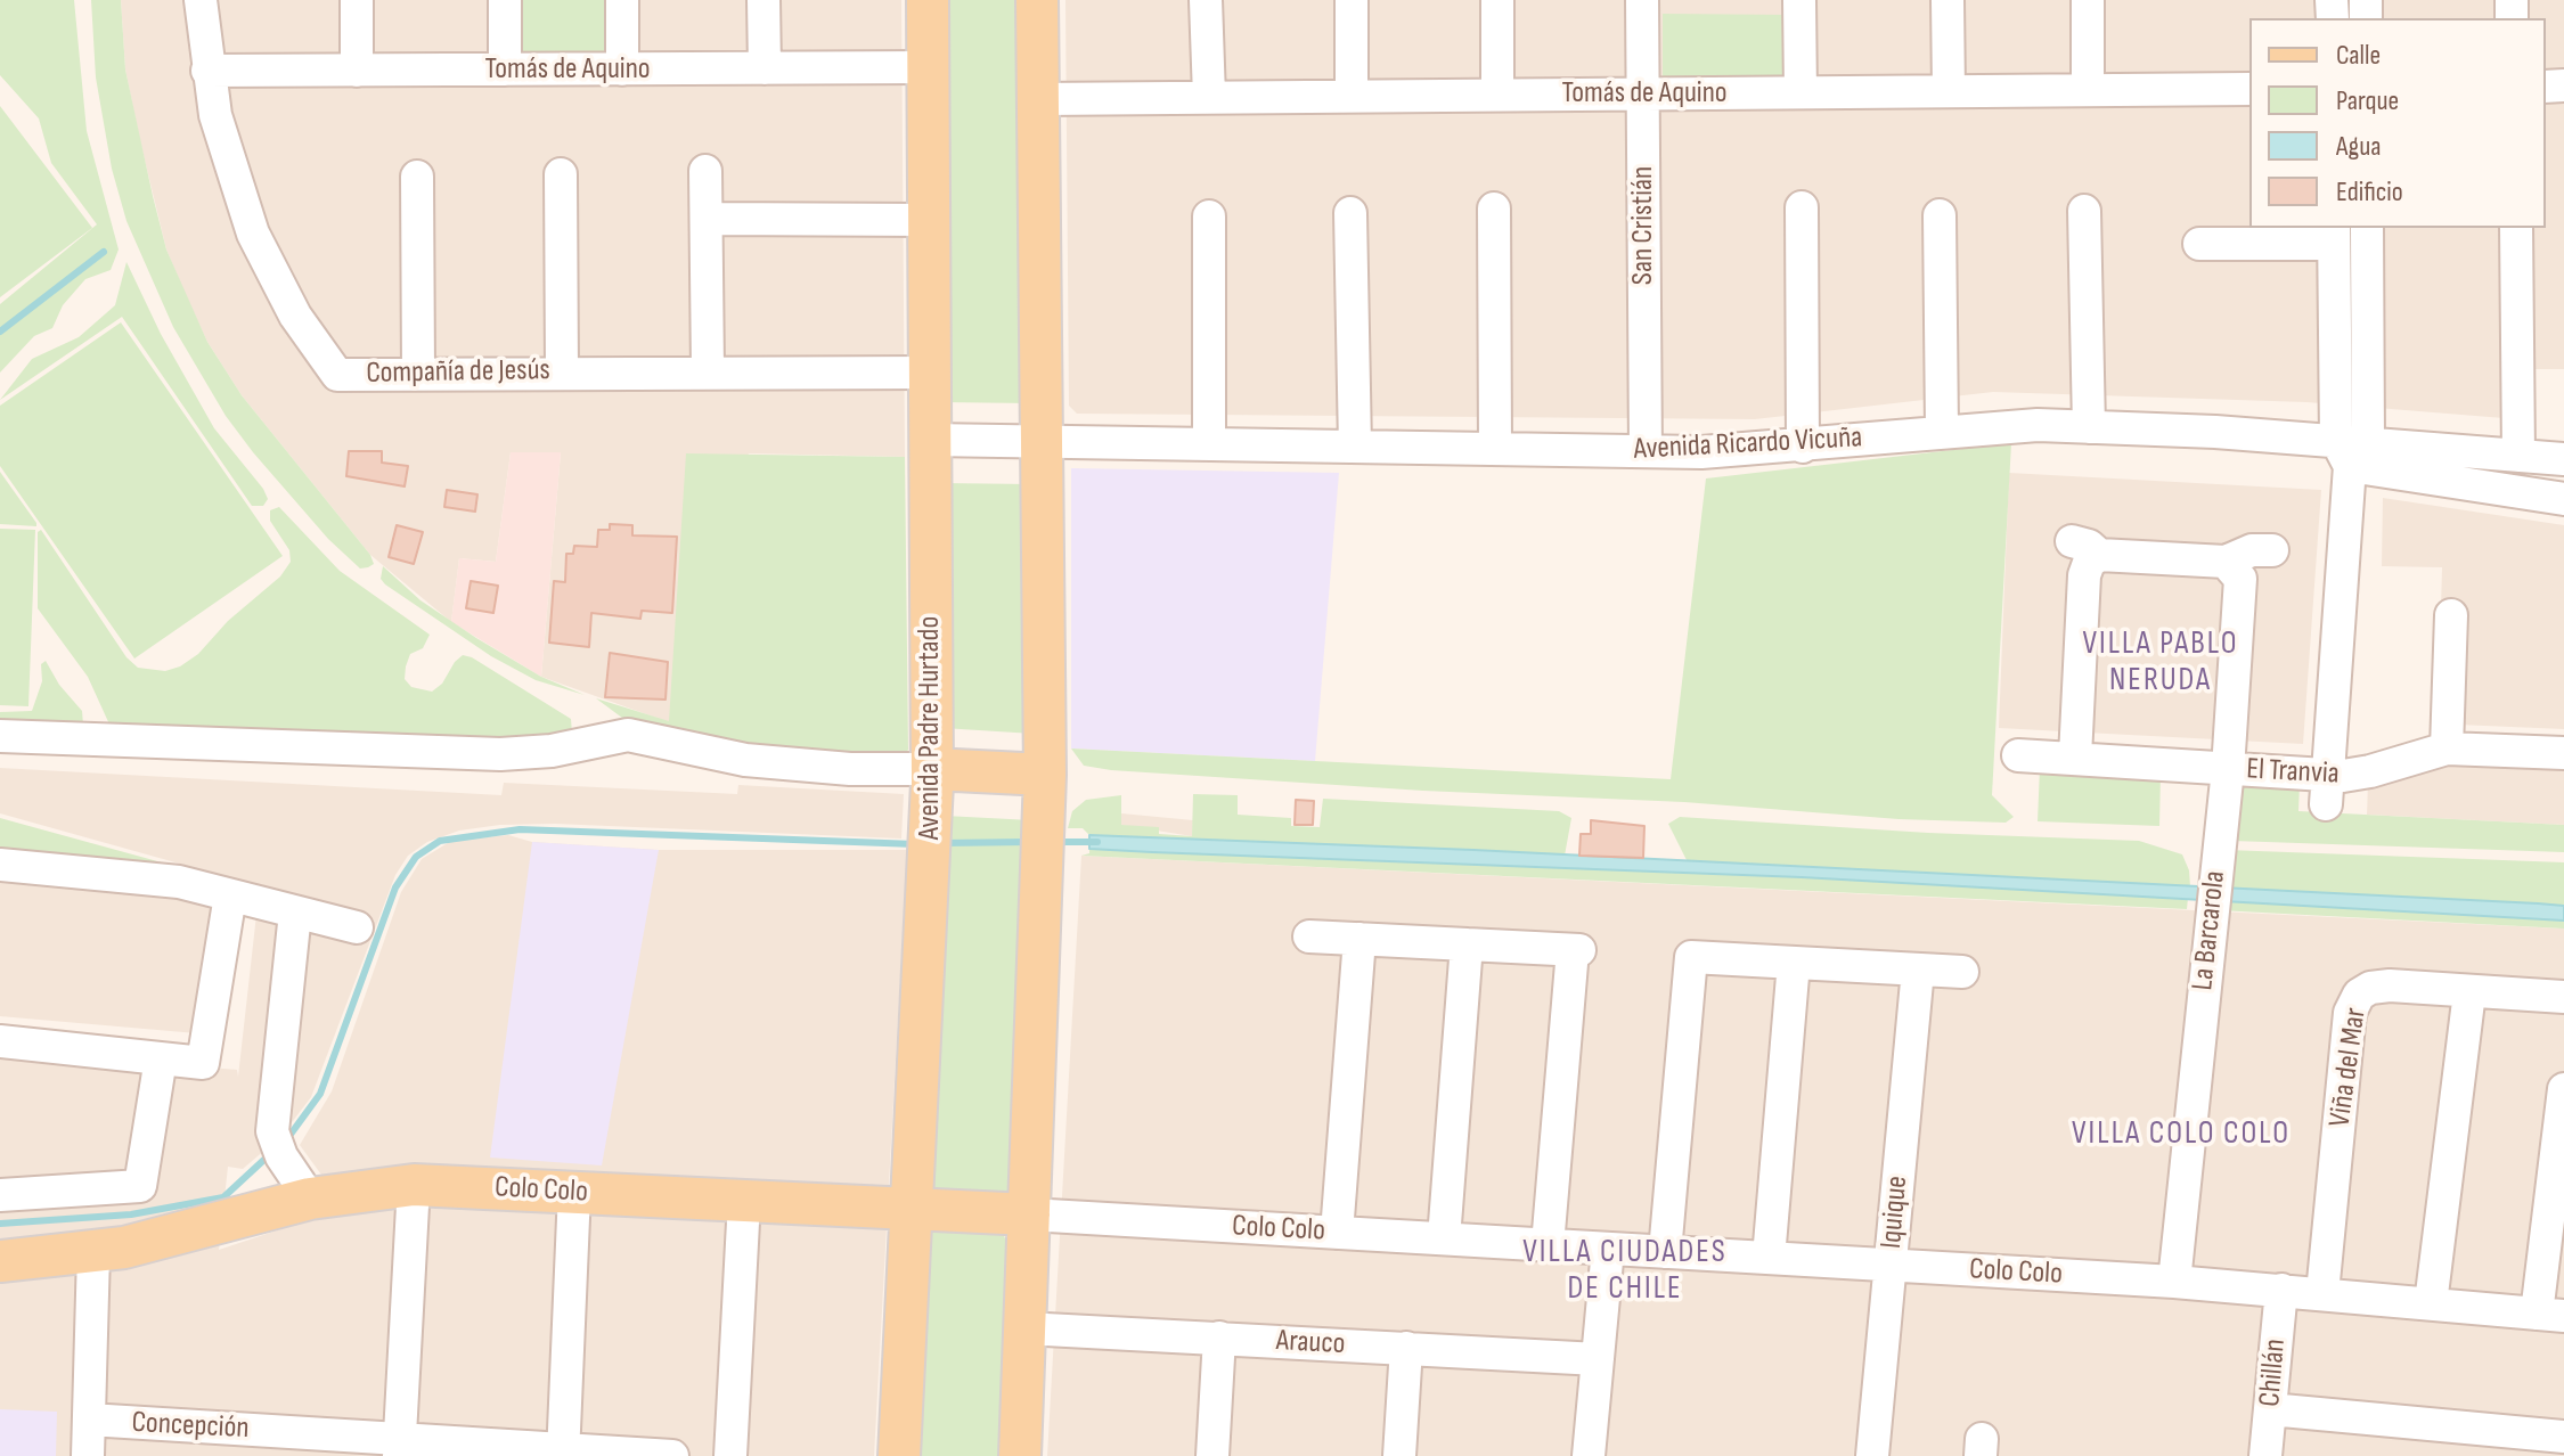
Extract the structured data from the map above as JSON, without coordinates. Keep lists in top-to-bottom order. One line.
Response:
{"streets":{"main road":["Avenida Padre Hurtado","Colo Colo"],"street":["Tomás de Aquino","San Cristián","Compañía de Jesús","Avenida Ricardo Vicuña","El Tranvia","La Barcarola","Viña del Mar","Iquique","Arauco","Chillán","Concepción"]},"crossings":[["Tomás de Aquino","San Cristián"],["Tomás de Aquino","Compañía de Jesús"],["Tomás de Aquino","Avenida Padre Hurtado"],["San Cristián","Avenida Ricardo Vicuña"],["Compañía de Jesús","Avenida Padre Hurtado"],["Avenida Ricardo Vicuña","Avenida Padre Hurtado"],["Avenida Padre Hurtado","Colo Colo"],["El Tranvia","La Barcarola"],["La Barcarola","Colo Colo"],["Viña del Mar","Colo Colo"],["Colo Colo","Iquique"],["Colo Colo","Chillán"]],"districts":["VILLA PABLO NERUDA","VILLA COLO COLO","VILLA CIUDADES DE CHILE"],"legend":["Calle","Parque","Agua","Edificio"]}
